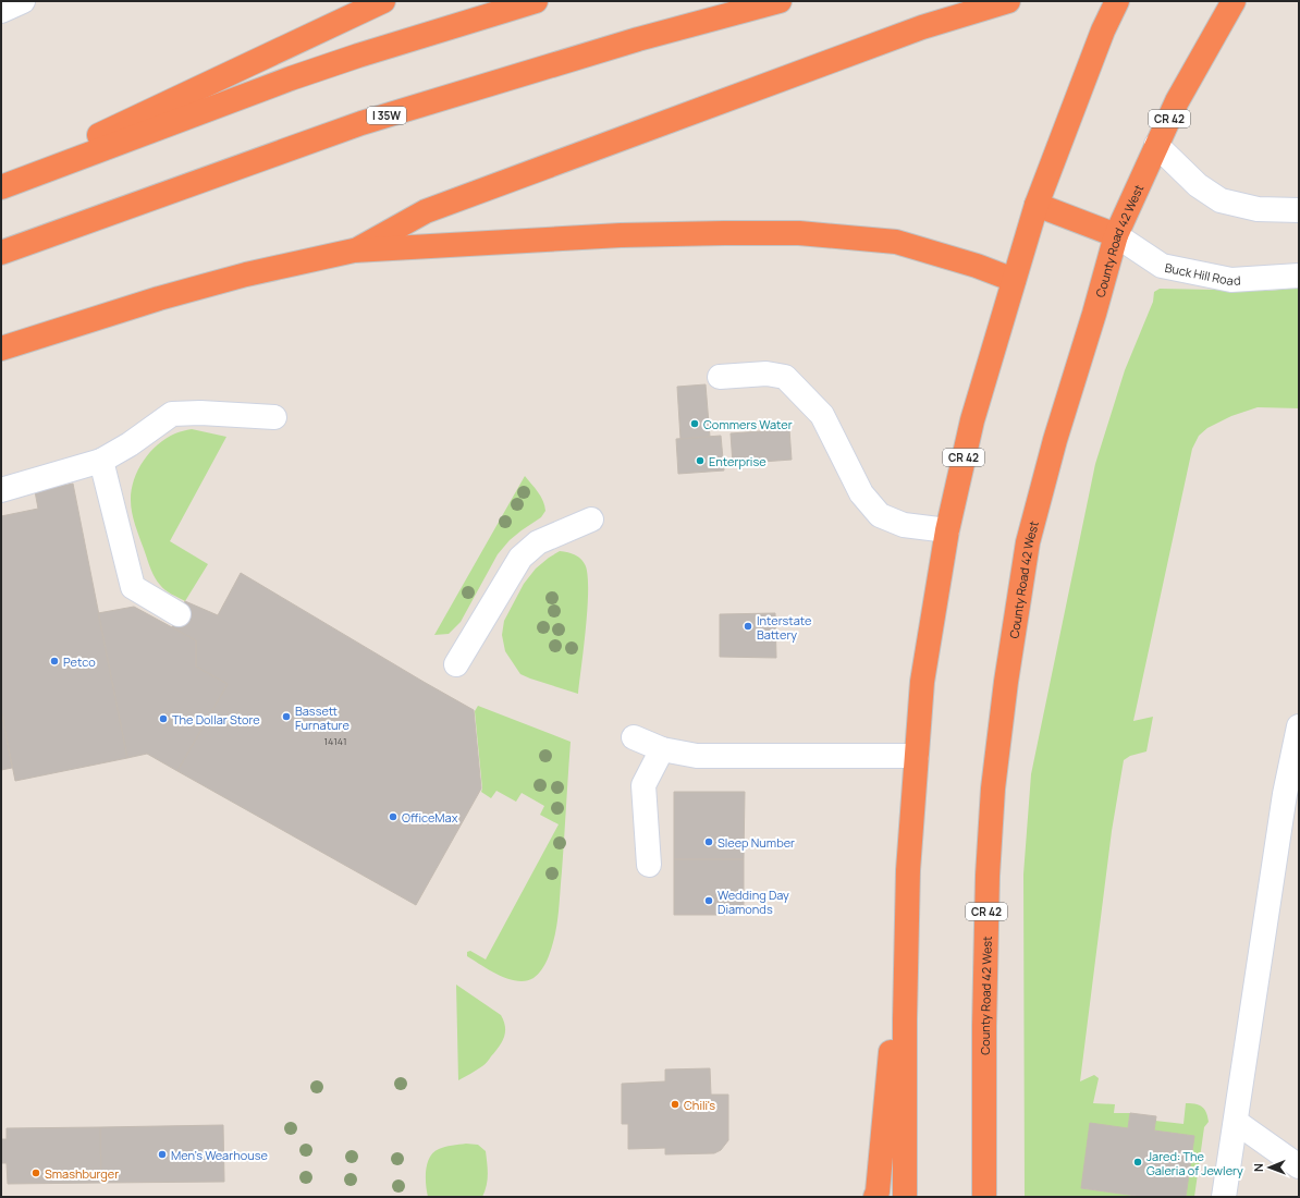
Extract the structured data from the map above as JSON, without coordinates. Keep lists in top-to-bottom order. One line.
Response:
{"streets":{"highway":["I 35W","CR 42","County Road 42 West"],"street":["Buck Hill Road"]},"crossings":[["County Road 42 West","Buck Hill Road"]],"places":["Commers Water","Enterprise","Interstate Battery","Petco","Bassett Furnature","The Dollar Store","OfficeMax","Sleep Number","Wedding Day Diamonds","Chili's","Men's Wearhouse","Jared: The Galeria of Jewlery","Smashburger"],"house_numbers":["14141"],"north":"left"}
